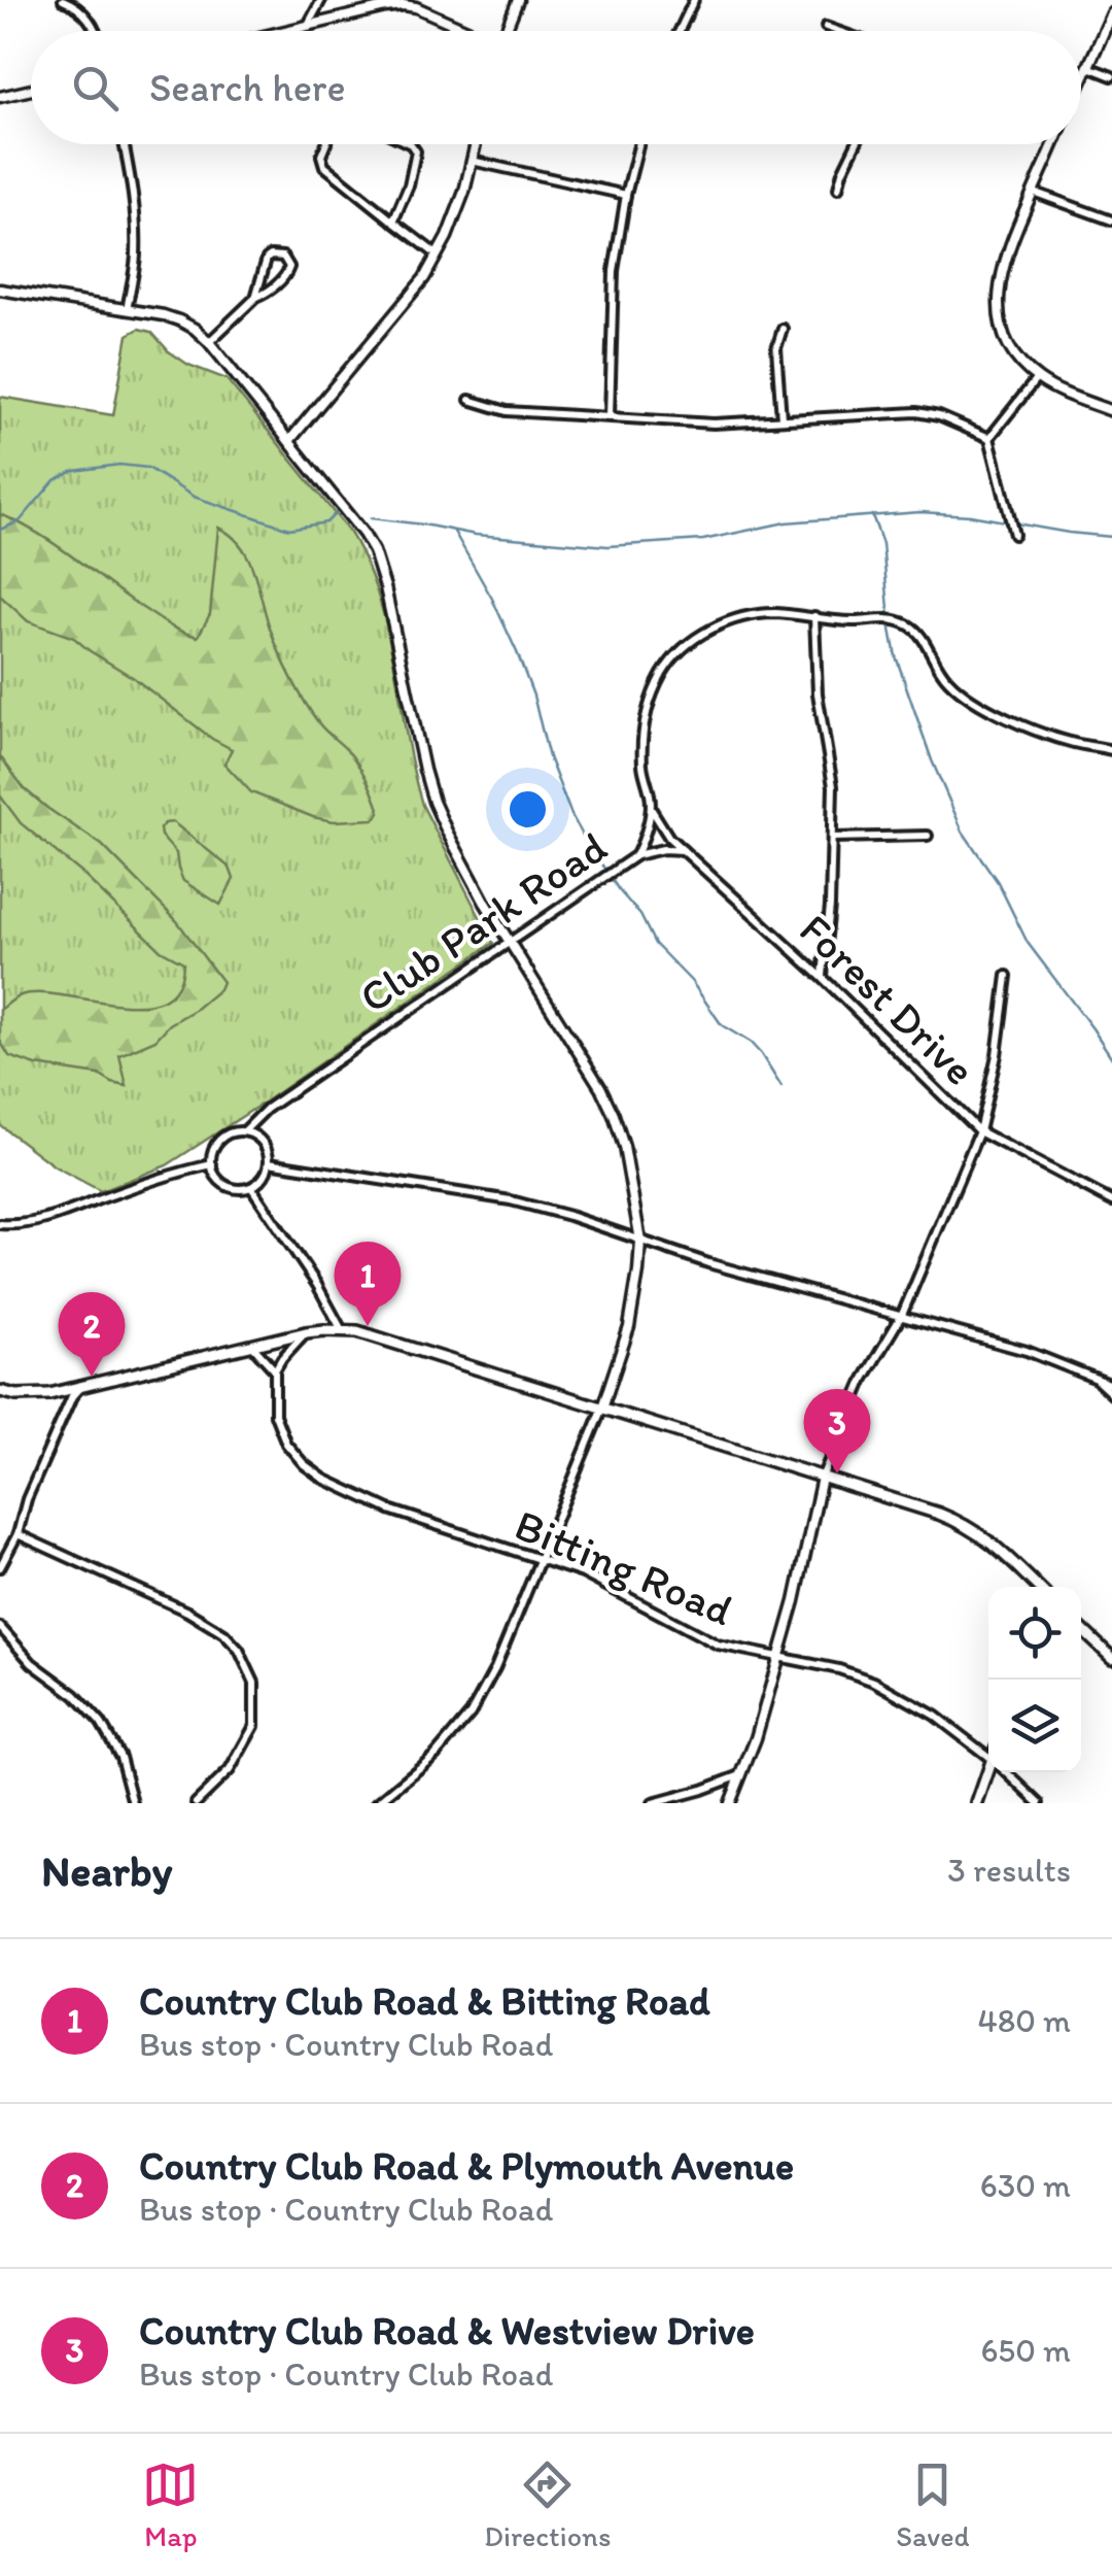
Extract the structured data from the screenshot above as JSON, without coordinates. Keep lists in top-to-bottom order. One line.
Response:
{"streets":{"street":["Club Park Road","Forest Drive","Bitting Road"]},"crossings":[["Club Park Road","Forest Drive"]],"page":{"search":"Search here","pins":["1","2","3"],"heading":["Nearby","3 results"],"list":[{"mark":"1","name":"Country Club Road & Bitting Road","note":"Bus stop · Country Club Road","value":"480 m"},{"mark":"2","name":"Country Club Road & Plymouth Avenue","note":"Bus stop · Country Club Road","value":"630 m"},{"mark":"3","name":"Country Club Road & Westview Drive","note":"Bus stop · Country Club Road","value":"650 m"}],"nav":["Map","Directions","Saved"]}}
